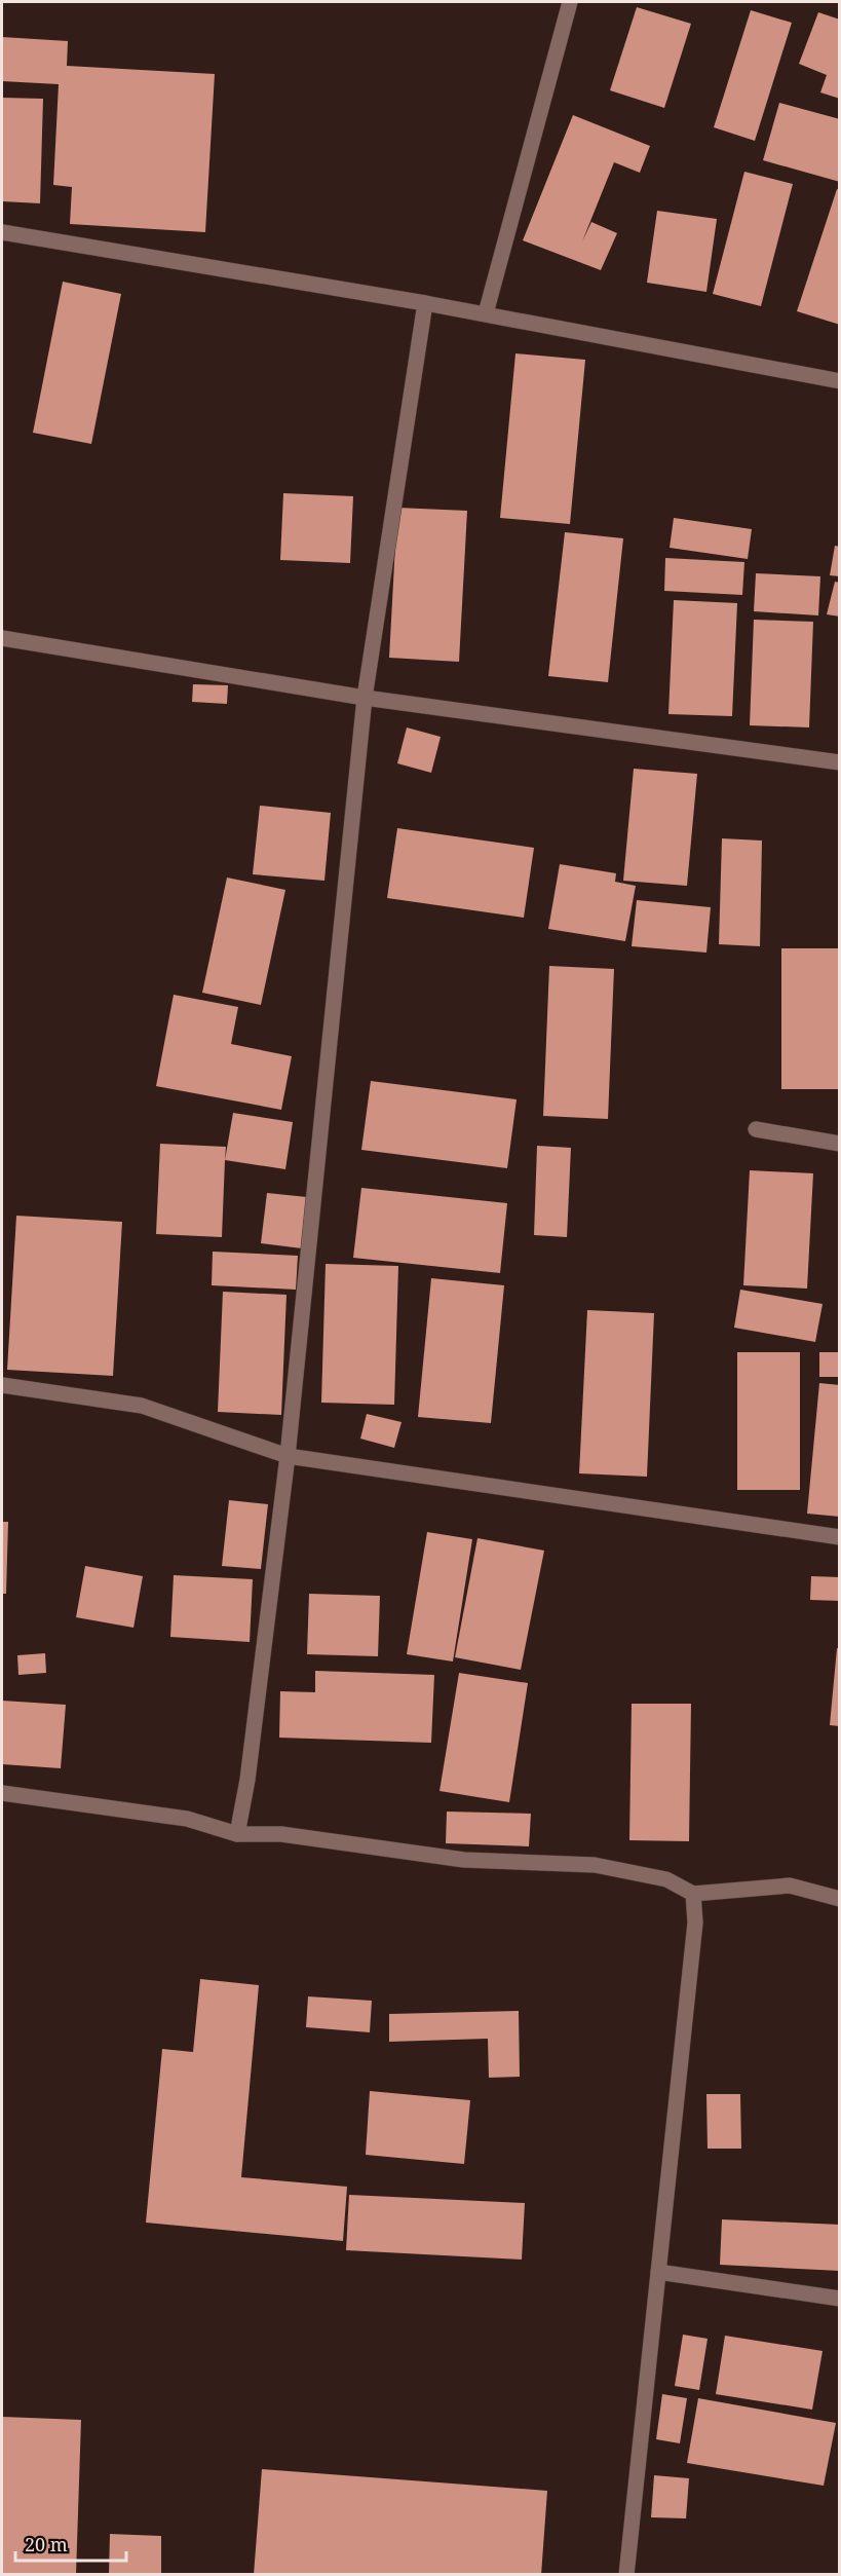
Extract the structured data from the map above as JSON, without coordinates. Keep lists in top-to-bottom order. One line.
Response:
{"scale_bar":"20 m"}
